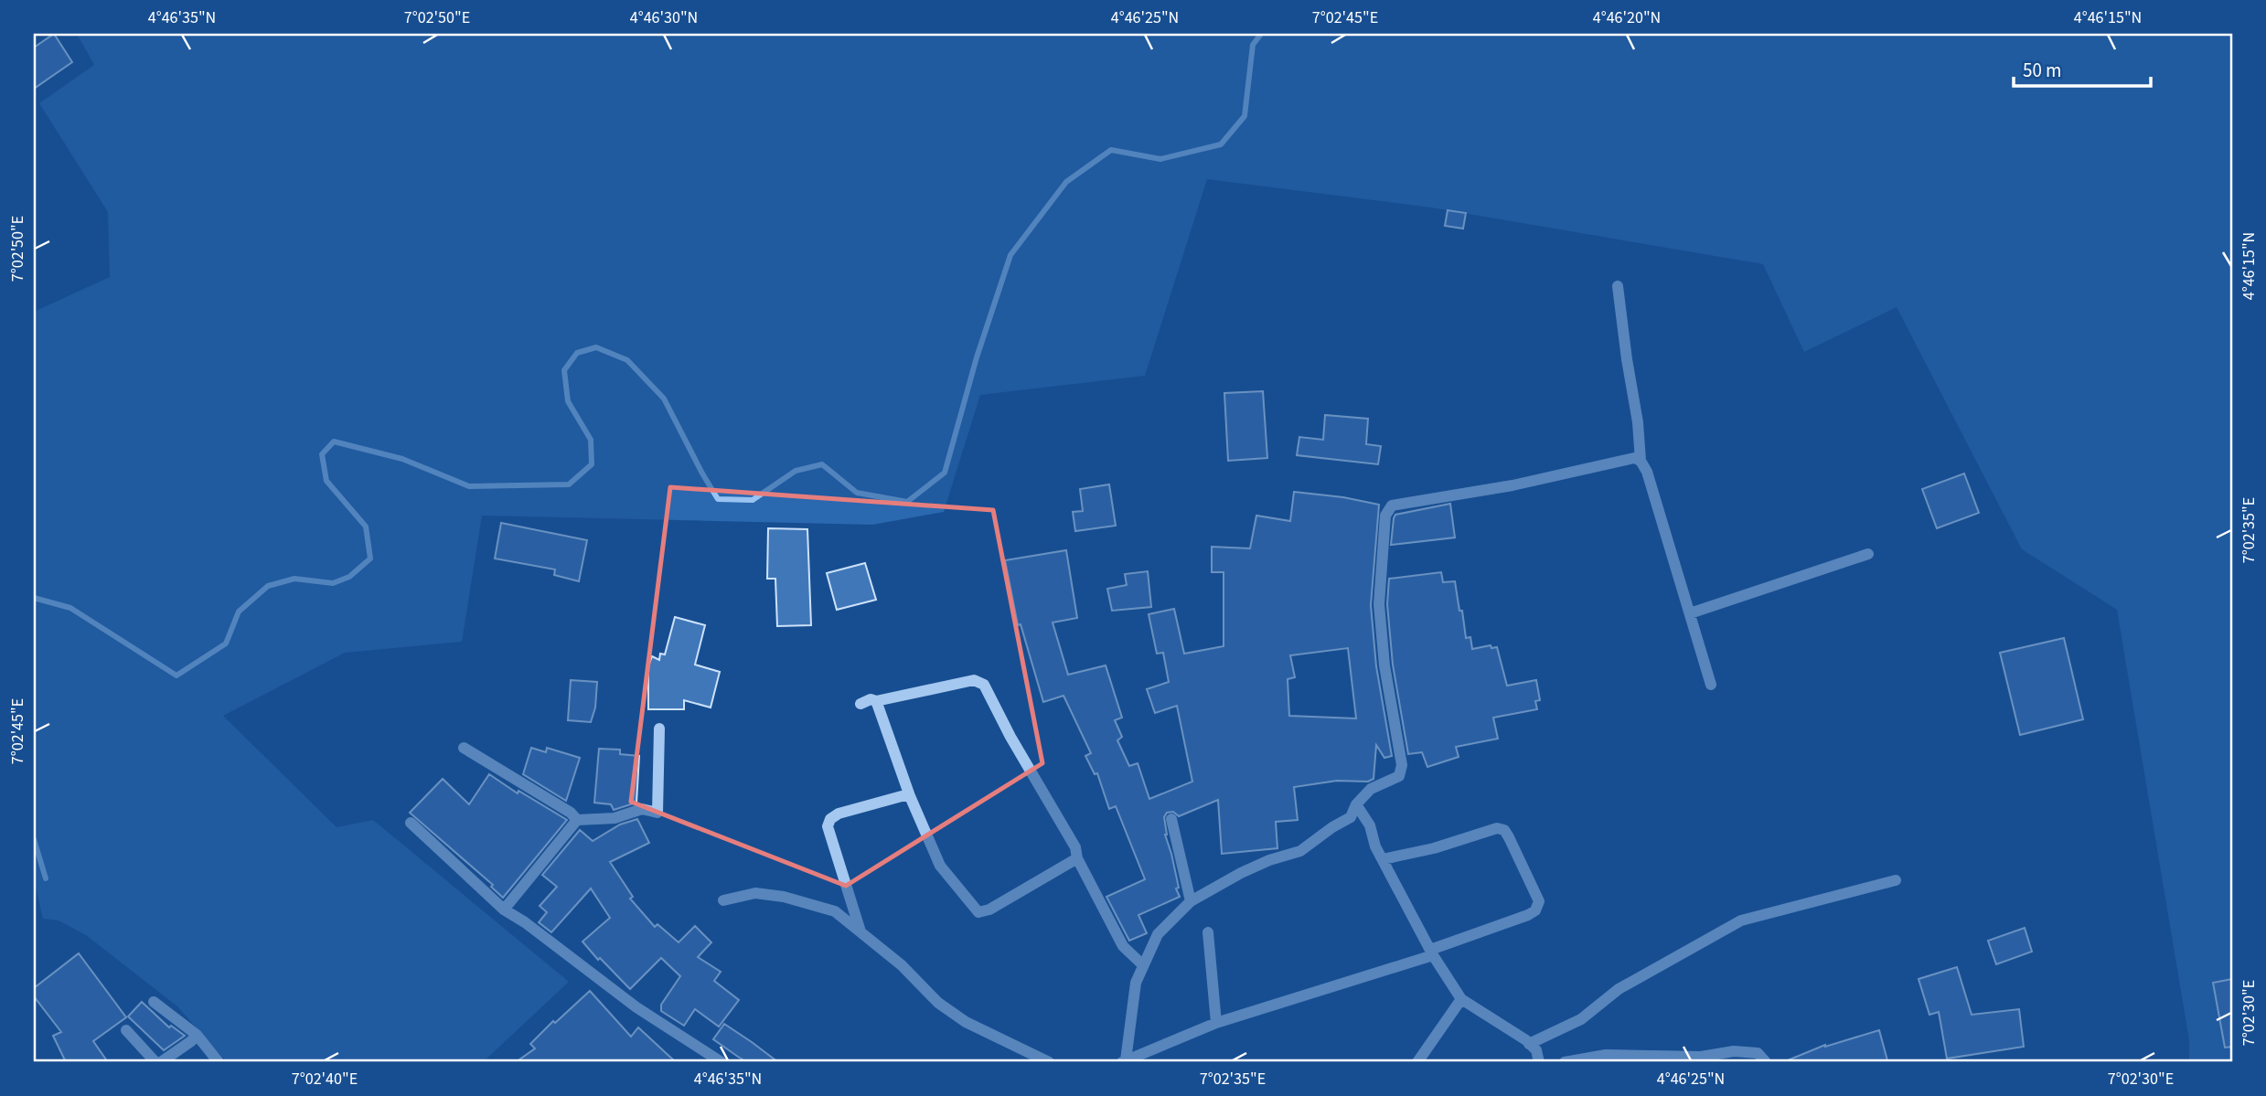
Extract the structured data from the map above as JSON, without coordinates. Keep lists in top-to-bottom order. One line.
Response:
{"scale_bar":"50 m","coordinates":["4°46'35\"N","7°02'50\"E","4°46'30\"N","4°46'25\"N","7°02'45\"E","4°46'20\"N","4°46'15\"N","7°02'35\"E","7°02'30\"E","7°02'40\"E"]}
